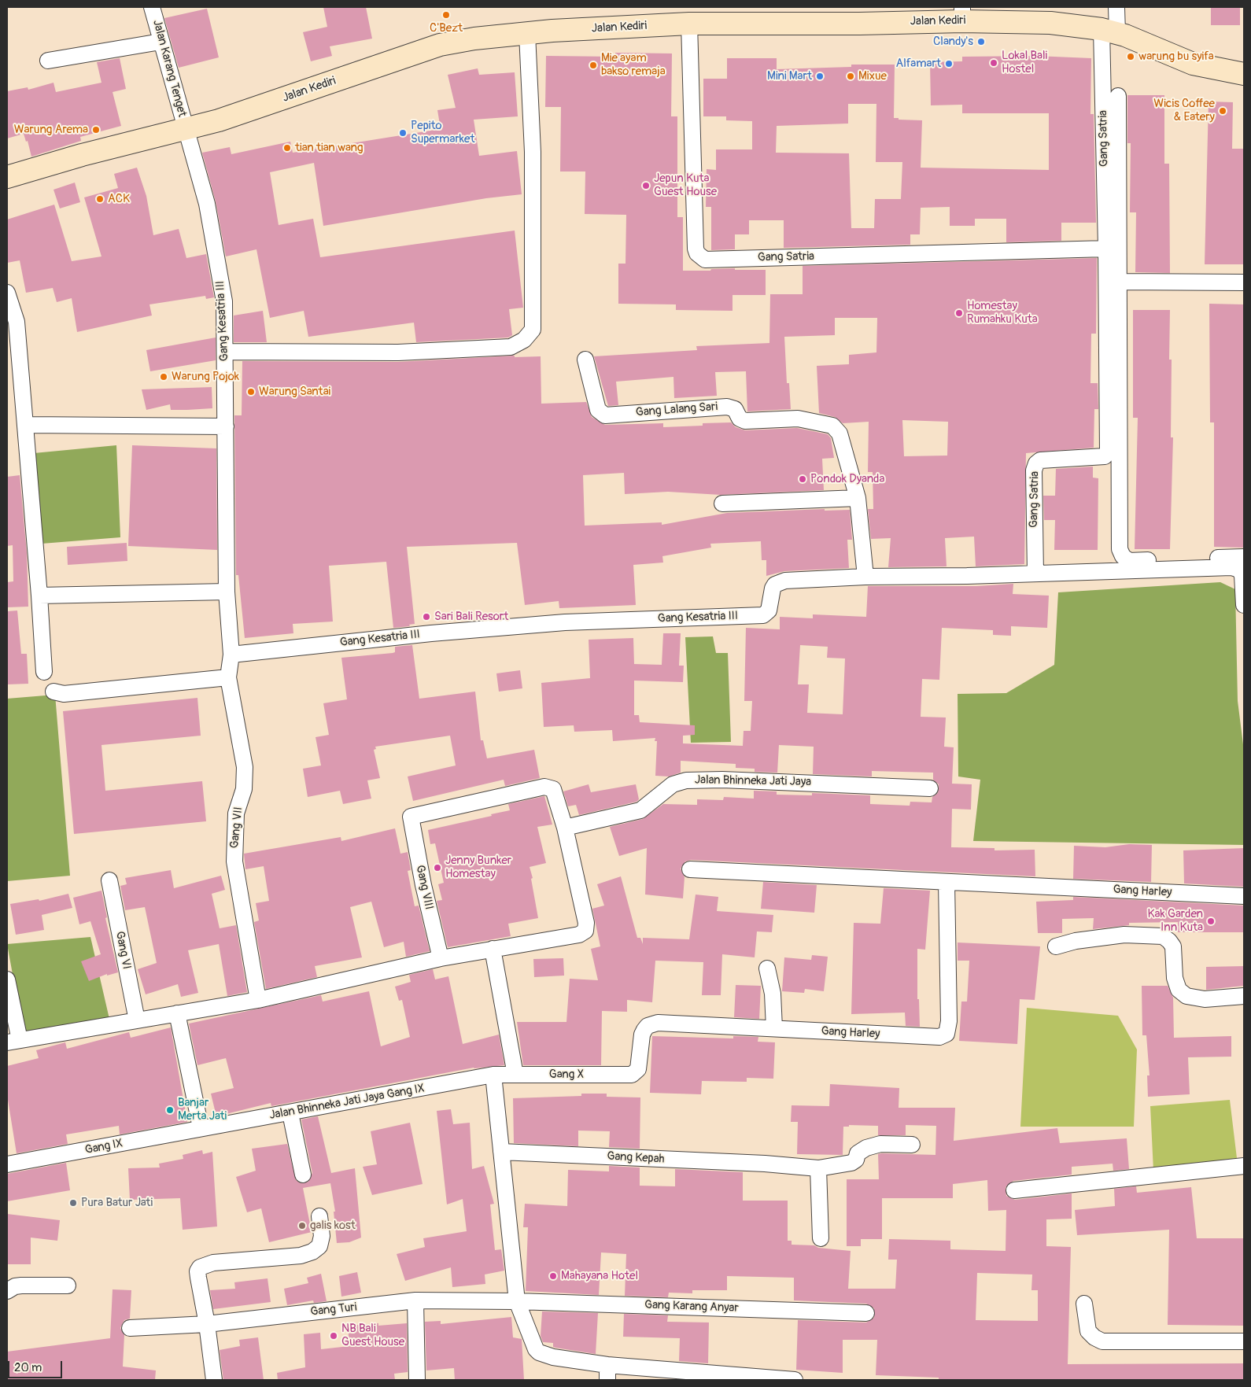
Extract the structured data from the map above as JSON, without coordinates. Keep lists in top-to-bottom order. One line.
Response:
{"streets":{"main road":["Jalan Kediri"],"street":["Jalan Karang Tenget","Gang Satria","Gang Kesatria III","Gang Lalang Sari","Jalan Bhinneka Jati Jaya","Gang VII","Gang VIII","Gang Harley","Gang VI","Gang X","Jalan Bhinneka Jati Jaya Gang IX","Gang IX","Gang Kepah","Gang Karang Anyar","Gang Turi"]},"crossings":[["Jalan Kediri","Jalan Karang Tenget"],["Jalan Kediri","Gang Satria"],["Jalan Kediri","Gang Kesatria III"],["Jalan Karang Tenget","Gang Kesatria III"],["Gang Satria","Gang Kesatria III"],["Gang Kesatria III","Gang Lalang Sari"],["Gang Kesatria III","Gang VII"],["Jalan Bhinneka Jati Jaya","Gang VIII"],["Gang Harley","Gang X"],["Gang X","Jalan Bhinneka Jati Jaya Gang IX"],["Jalan Bhinneka Jati Jaya Gang IX","Gang IX"],["Gang Karang Anyar","Gang Turi"]],"places":["C'Bezt","Clandy's","warung bu syifa","Lokal Bali Hostel","Alfamart","Mie ayam bakso remaja","Mini Mart","Mixue","Wicis Coffee & Eatery","Warung Arema","Pepito Supermarket","tian tian wang","Jepun Kuta Guest House","ACK","Homestay Rumahku Kuta","Warung Pojok","Warung Santai","Pondok Dyanda","Sari Bali Resort","Jenny Bunker Homestay","Kak Garden Inn Kuta","Banjar Merta Jati","Pura Batur Jati","galis kost","Mahayana Hotel","NB Bali Guest House"],"scale_bar":"20 m"}
